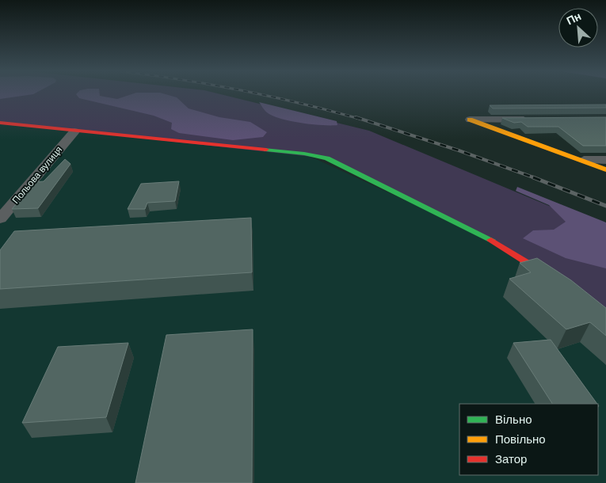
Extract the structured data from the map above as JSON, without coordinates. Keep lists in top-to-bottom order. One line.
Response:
{"streets":{"street":["Польова вулиця"]},"legend":["Вільно","Повільно","Затор"],"north":"top left"}
